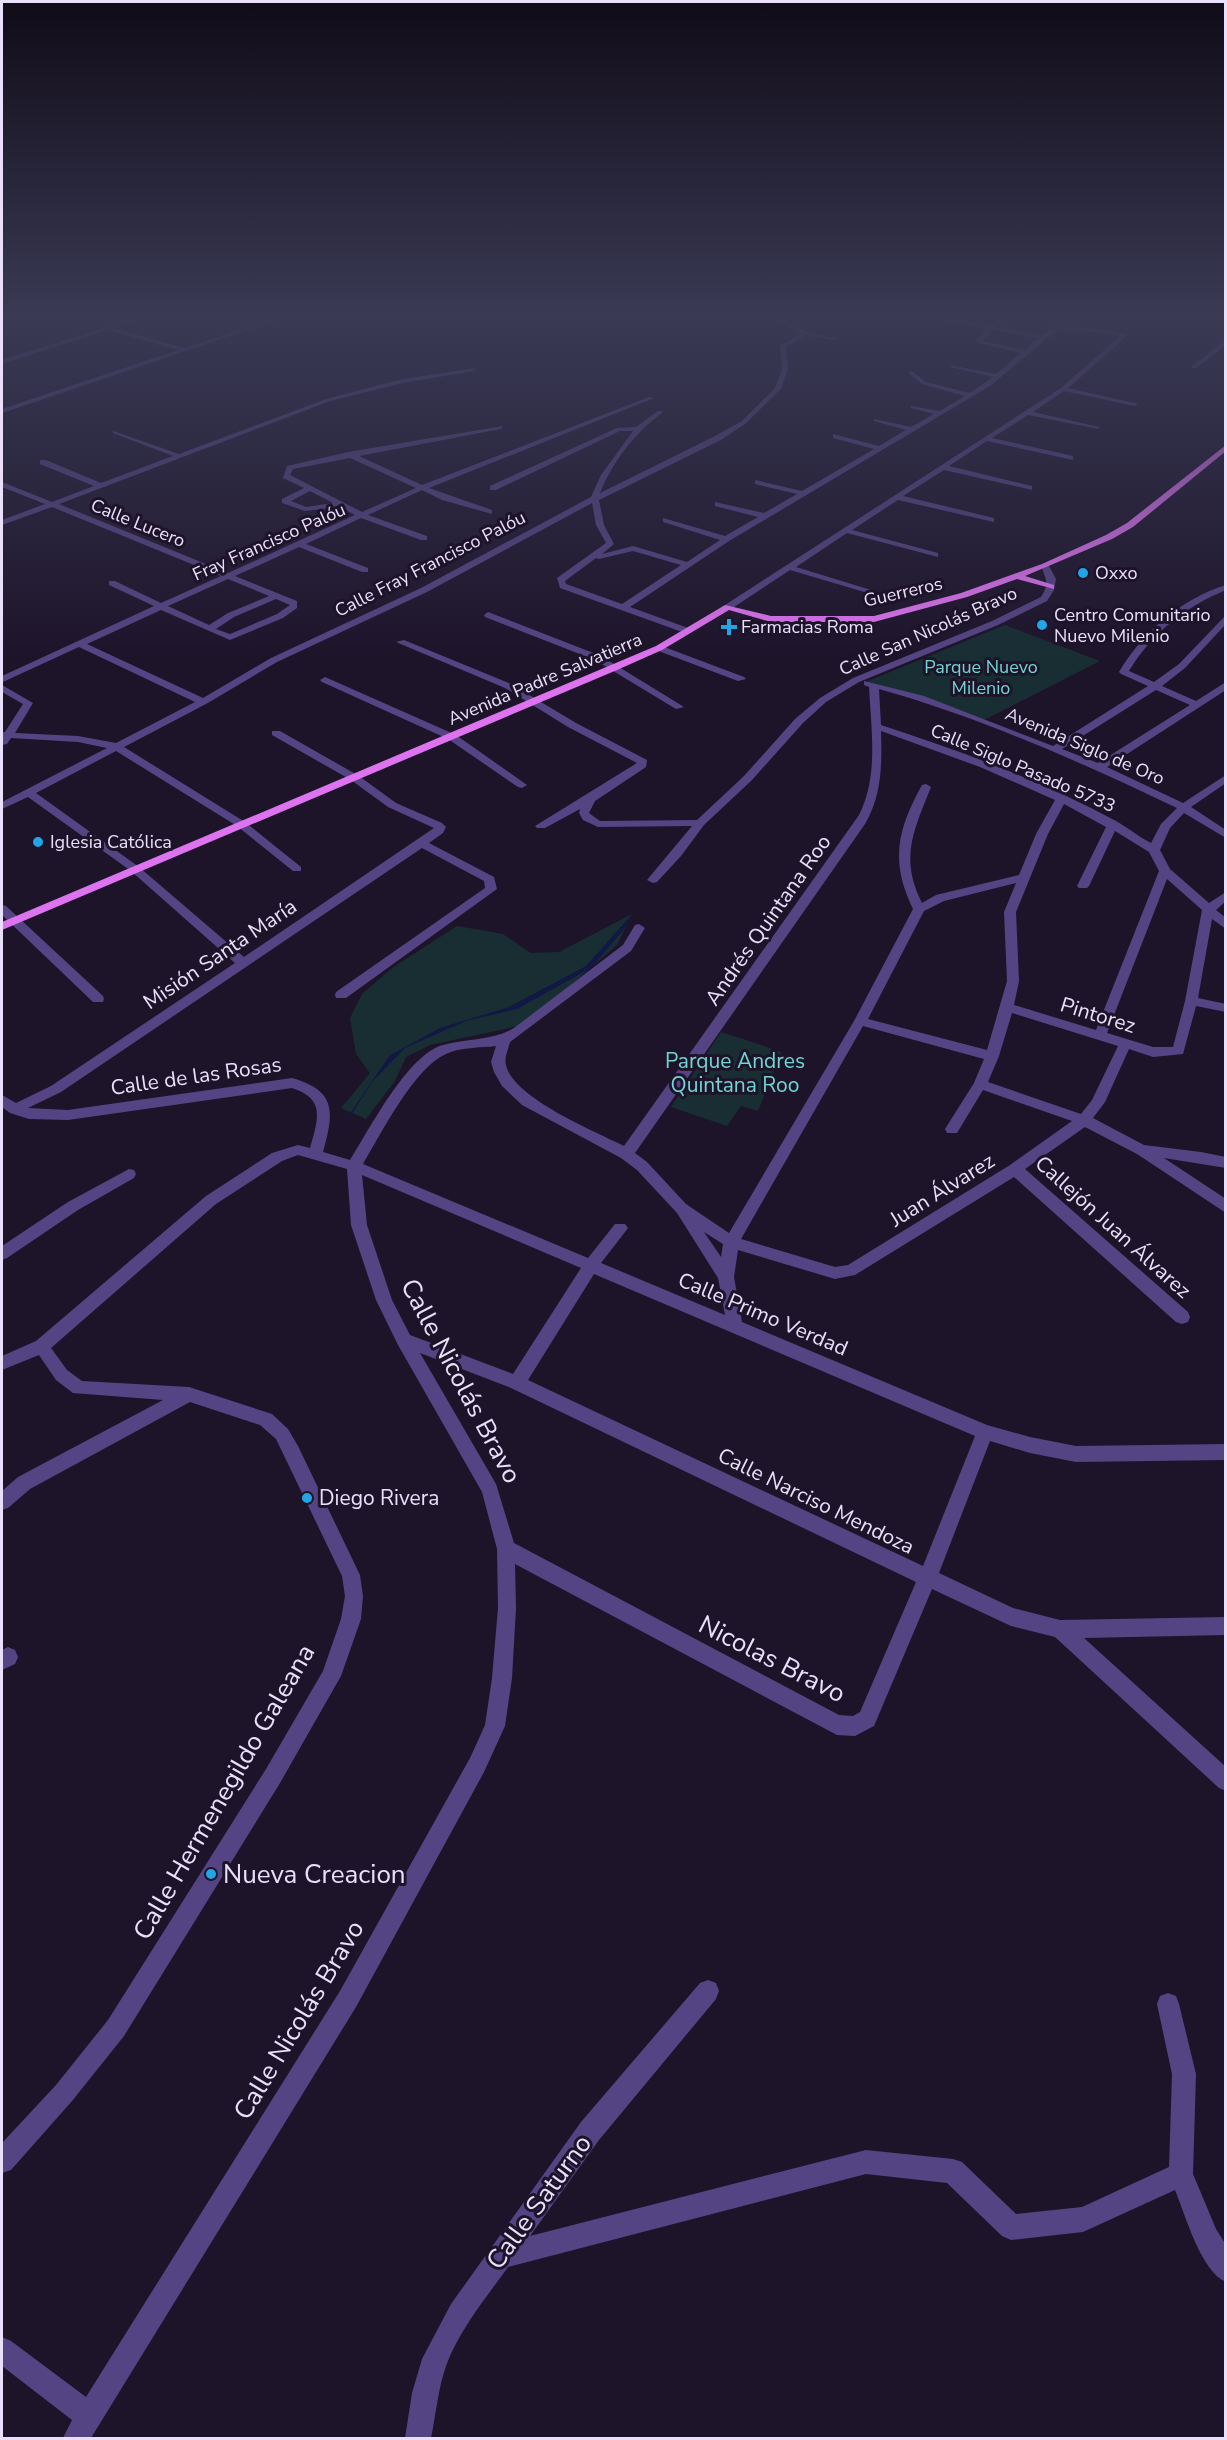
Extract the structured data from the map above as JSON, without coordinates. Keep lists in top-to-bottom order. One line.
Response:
{"streets":{"main road":["Guerreros","Avenida Padre Salvatierra"],"street":["Calle Lucero","Fray Francisco Palóu","Calle Fray Francisco Palóu","Calle San Nicolás Bravo","Avenida Siglo de Oro","Calle Siglo Pasado 5733","Andrés Quintana Roo","Misión Santa María","Pintorez","Calle de las Rosas","Juan Álvarez","Callejón Juan Álvarez","Calle Primo Verdad","Calle Nicolás Bravo","Calle Narciso Mendoza","Nicolas Bravo","Calle Hermenegildo Galeana","Calle Saturno"]},"crossings":[["Calle Lucero","Fray Francisco Palóu"],["Guerreros","Avenida Padre Salvatierra"],["Calle San Nicolás Bravo","Avenida Siglo de Oro"],["Avenida Padre Salvatierra","Misión Santa María"],["Avenida Siglo de Oro","Andrés Quintana Roo"],["Calle Siglo Pasado 5733","Andrés Quintana Roo"],["Misión Santa María","Calle de las Rosas"],["Pintorez","Juan Álvarez"],["Calle de las Rosas","Calle Primo Verdad"],["Juan Álvarez","Callejón Juan Álvarez"],["Calle Primo Verdad","Calle Nicolás Bravo"],["Calle Primo Verdad","Nicolas Bravo"],["Calle Primo Verdad","Calle Hermenegildo Galeana"],["Calle Nicolás Bravo","Calle Narciso Mendoza"],["Calle Nicolás Bravo","Nicolas Bravo"],["Calle Narciso Mendoza","Nicolas Bravo"]],"parks":["Parque Nuevo Milenio","Parque Andres Quintana Roo"],"places":{"other":["Oxxo","Centro Comunitario Nuevo Milenio","Iglesia Católica","Diego Rivera","Nueva Creacion"],"health":["Farmacias Roma"]}}
